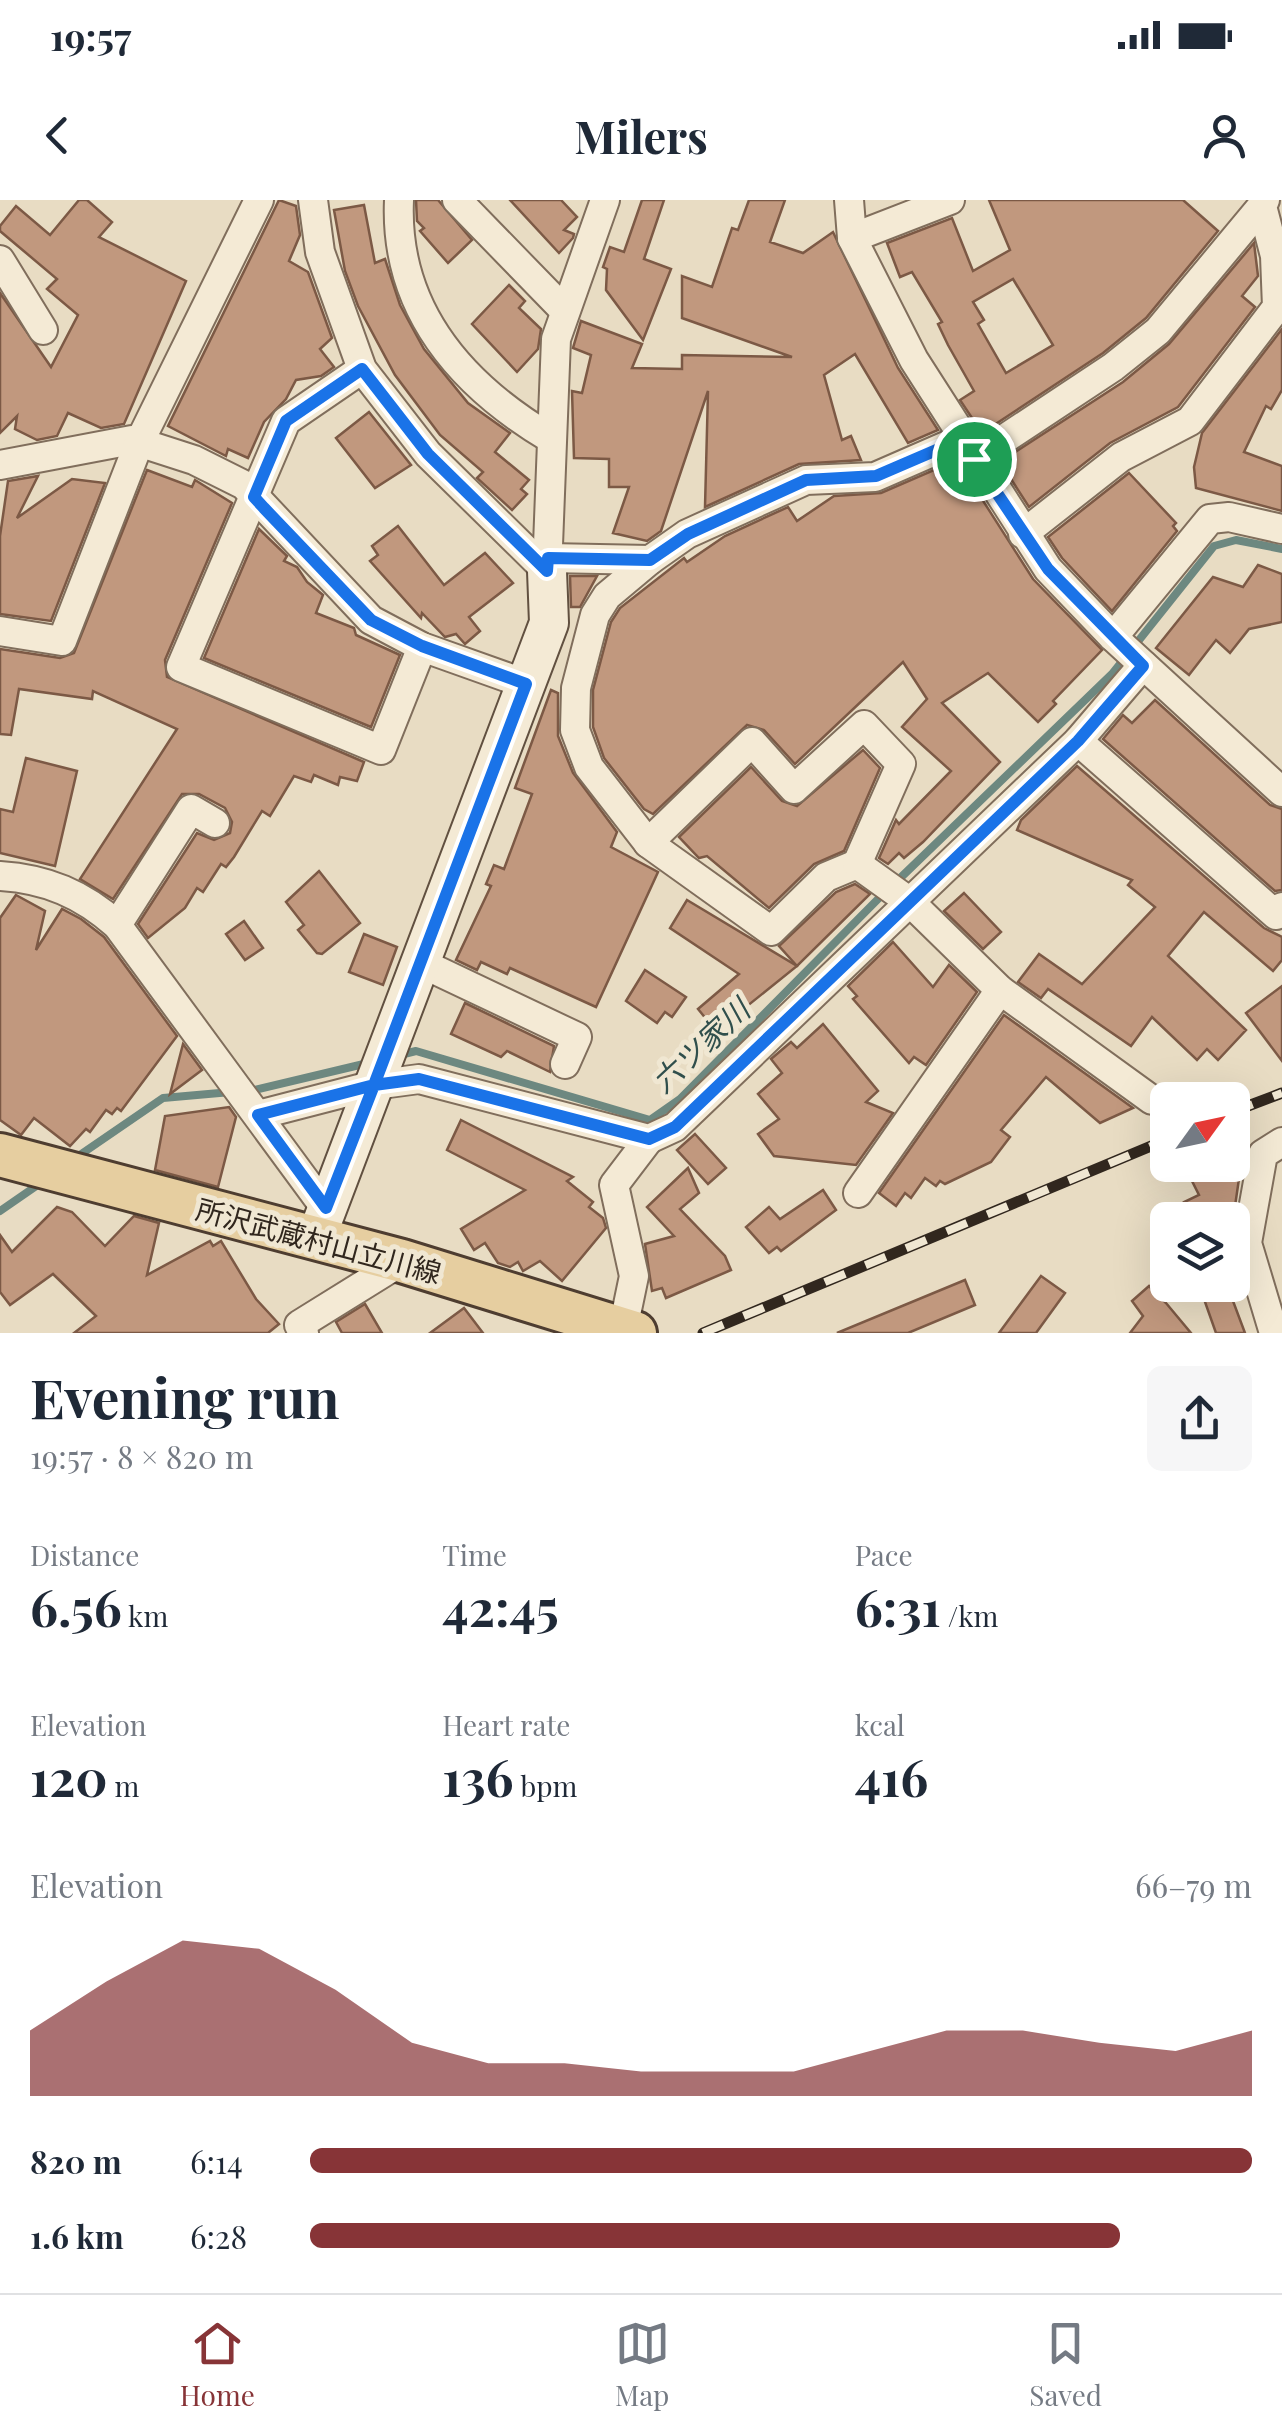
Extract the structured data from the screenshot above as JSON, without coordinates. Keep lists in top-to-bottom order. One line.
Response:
{"streets":{"main road":["所沢武蔵村山立川線"]},"water":["六ツ家川"],"north":"top right","page":{"status":"19:57","header":"Milers","heading":["Evening run","19:57 · 8 × 820 m"],"stats":[["Distance","6.56 km"],["Time","42:45"],["Pace","6:31 /km"],["Elevation","120 m"],["Heart rate","136 bpm"],["kcal","416"]],"chart":["Elevation","66–79 m"],"list":[{"name":"820 m","note":"6:14"},{"name":"1.6 km","note":"6:28"}],"tabs":["Home","Map","Saved"]}}
